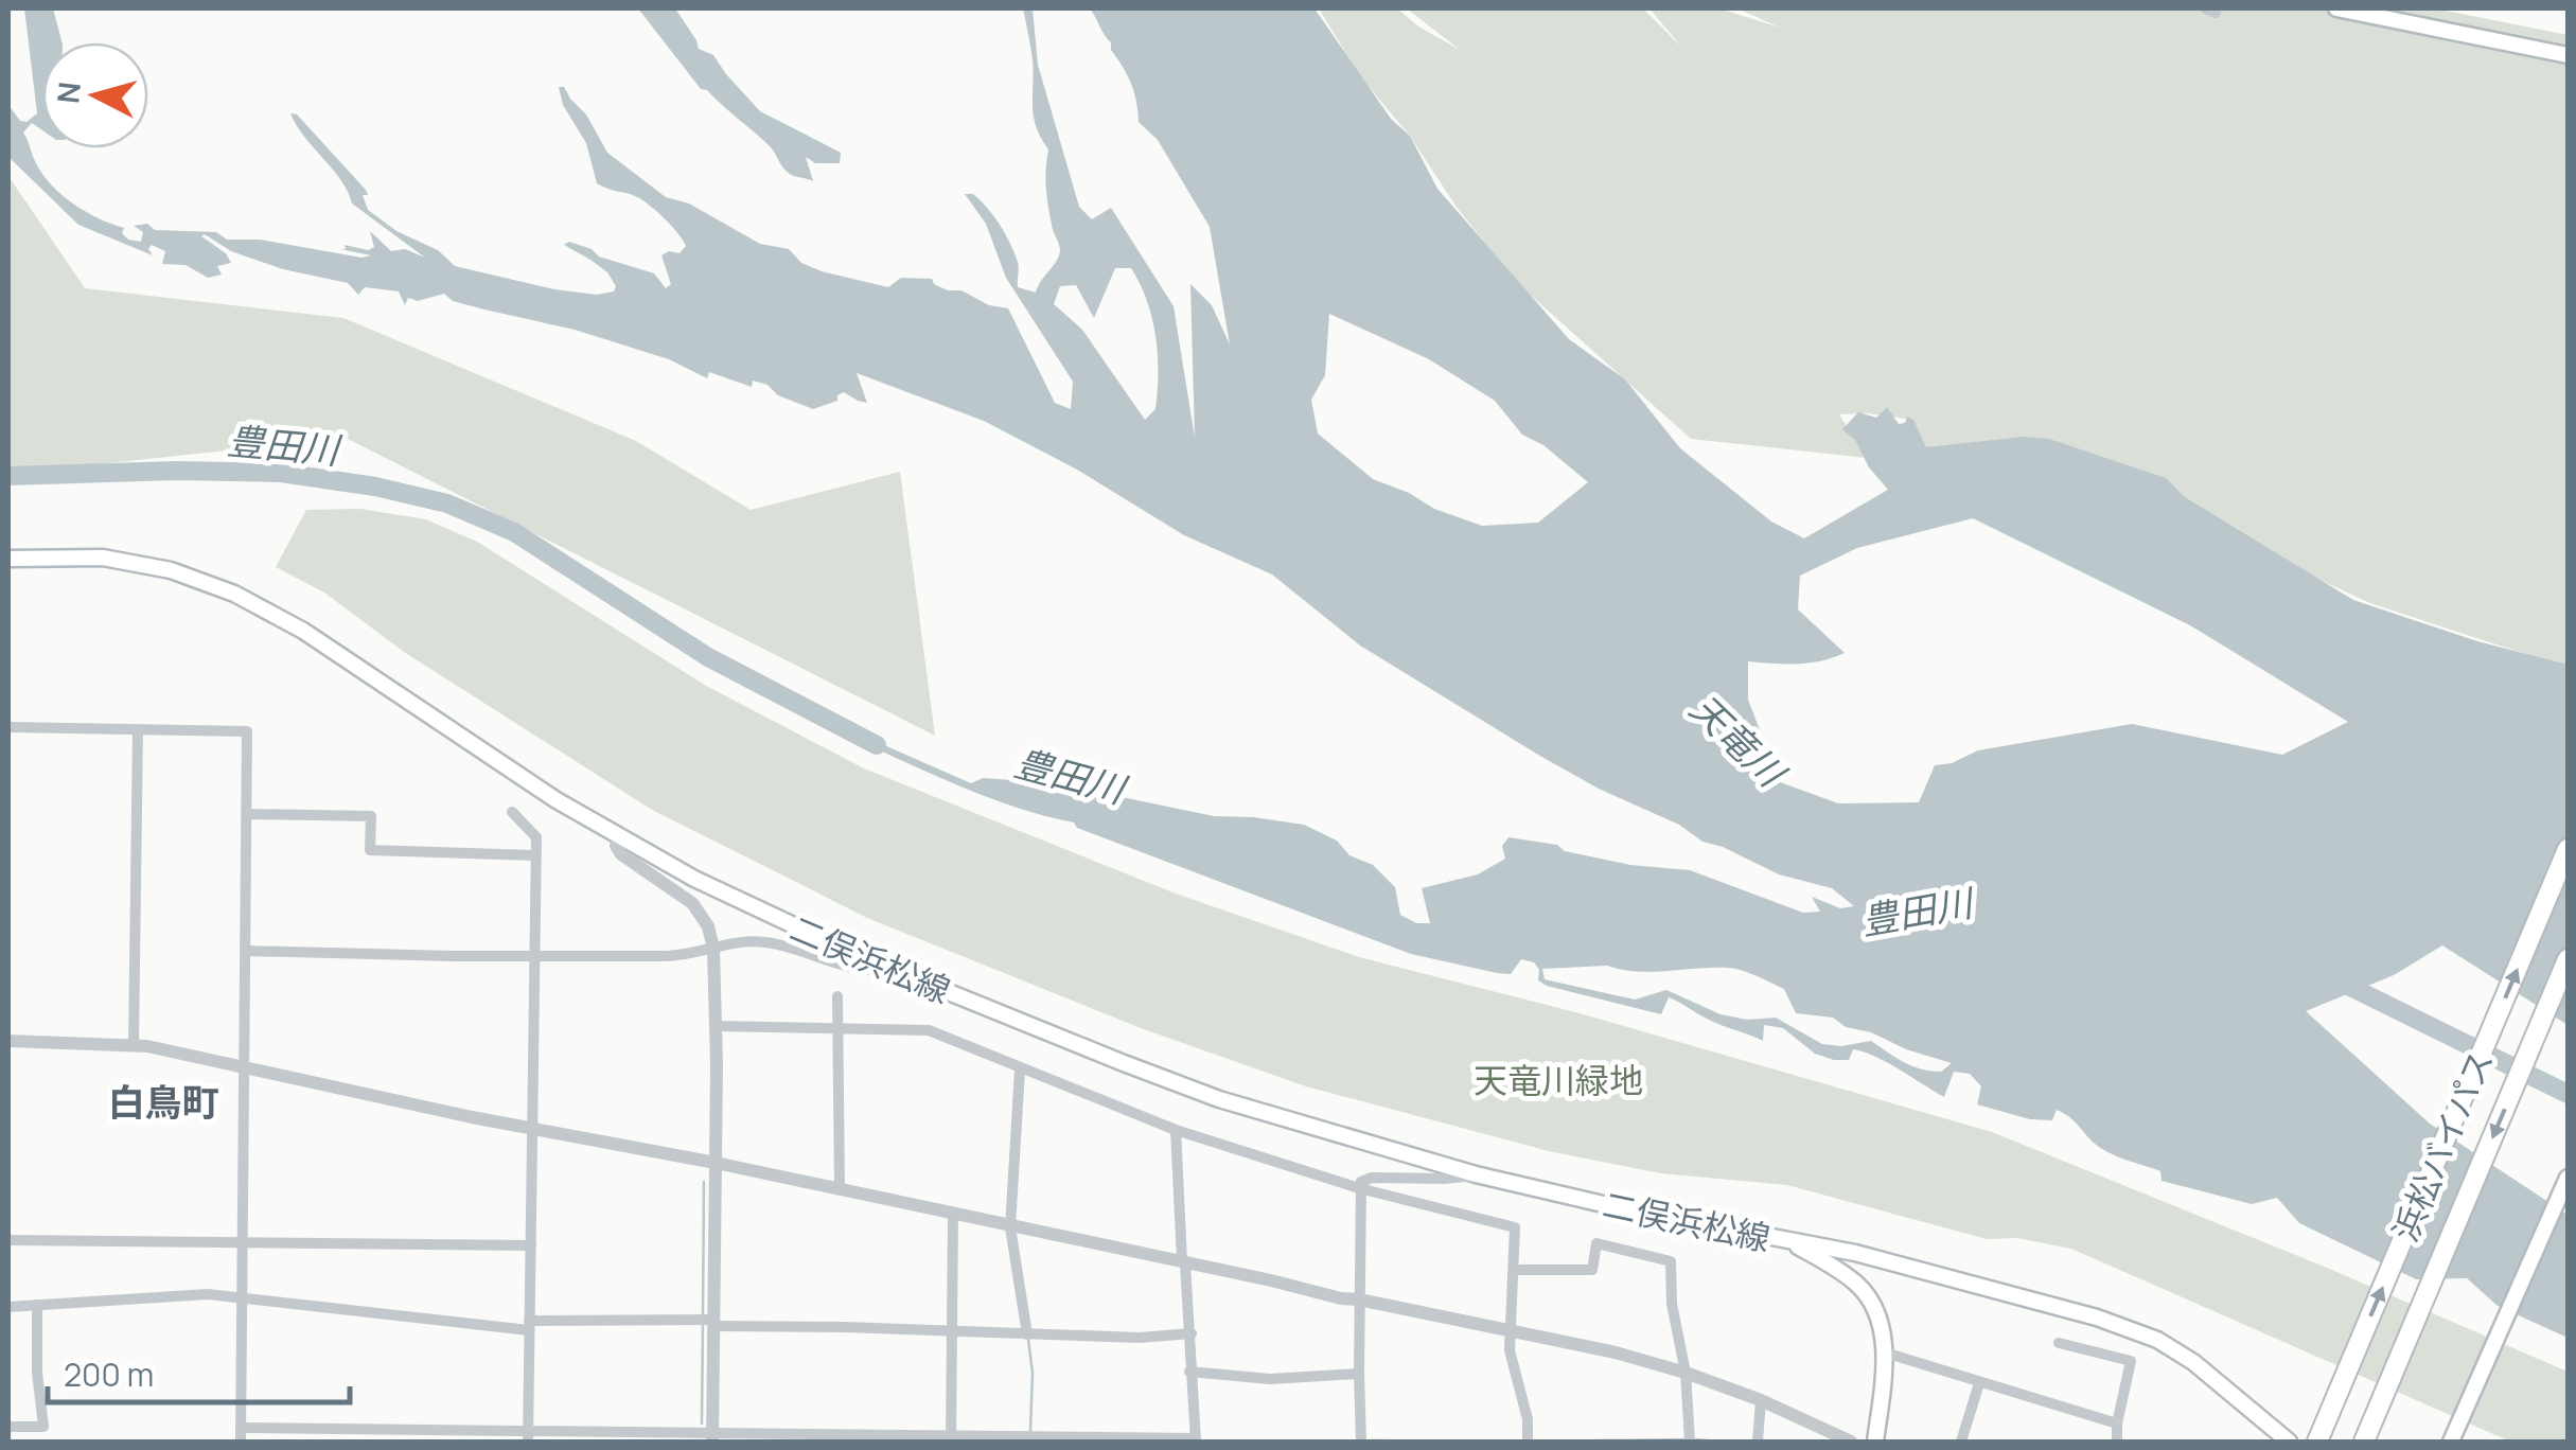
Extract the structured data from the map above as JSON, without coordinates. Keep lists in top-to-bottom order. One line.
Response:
{"streets":{"highway":["浜松バイパス"],"main road":["二俣浜松線"]},"districts":["白鳥町"],"water":["豊田川","天竜川"],"parks":["天竜川緑地"],"scale_bar":"200 m","north":"left"}
